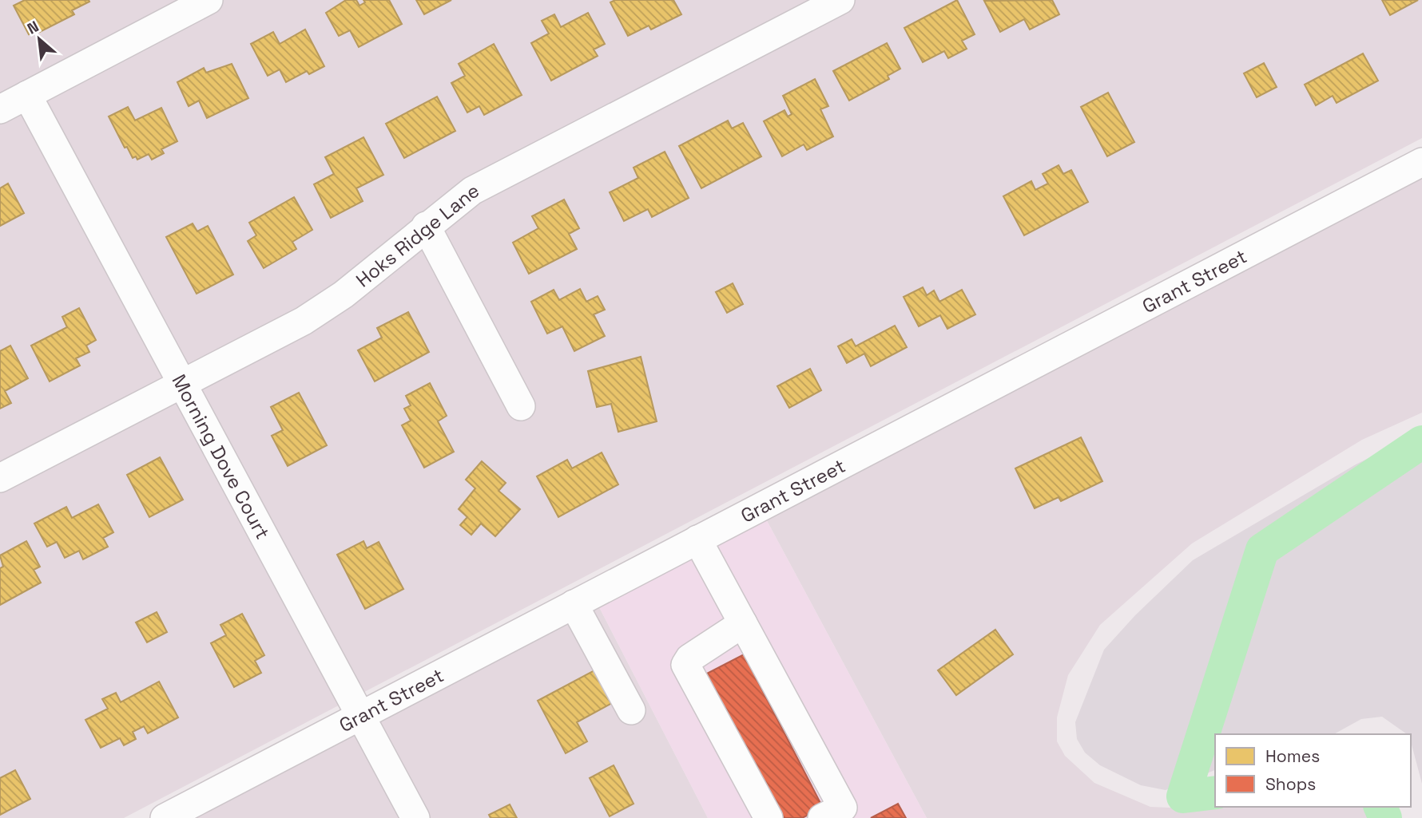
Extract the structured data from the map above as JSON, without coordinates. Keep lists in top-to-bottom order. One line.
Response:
{"streets":{"street":["Hoks Ridge Lane","Grant Street","Morning Dove Court"]},"crossings":[["Hoks Ridge Lane","Morning Dove Court"],["Grant Street","Morning Dove Court"]],"legend":["Homes","Shops"],"north":"top left"}
